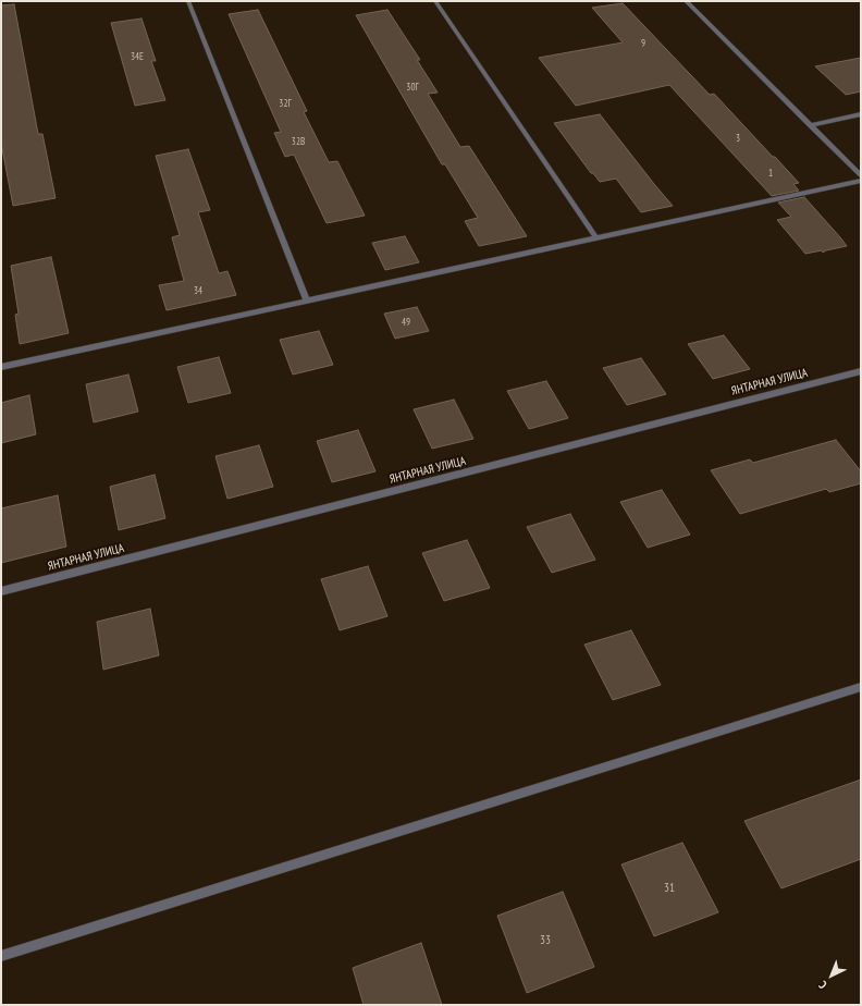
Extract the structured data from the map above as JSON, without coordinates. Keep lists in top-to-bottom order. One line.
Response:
{"streets":{"street":["ЯНТАРНАЯ УЛИЦА"]},"house_numbers":["9","34Е","30Г","32Г","3","32В","1","34","49","31","33"],"north":"bottom left"}
